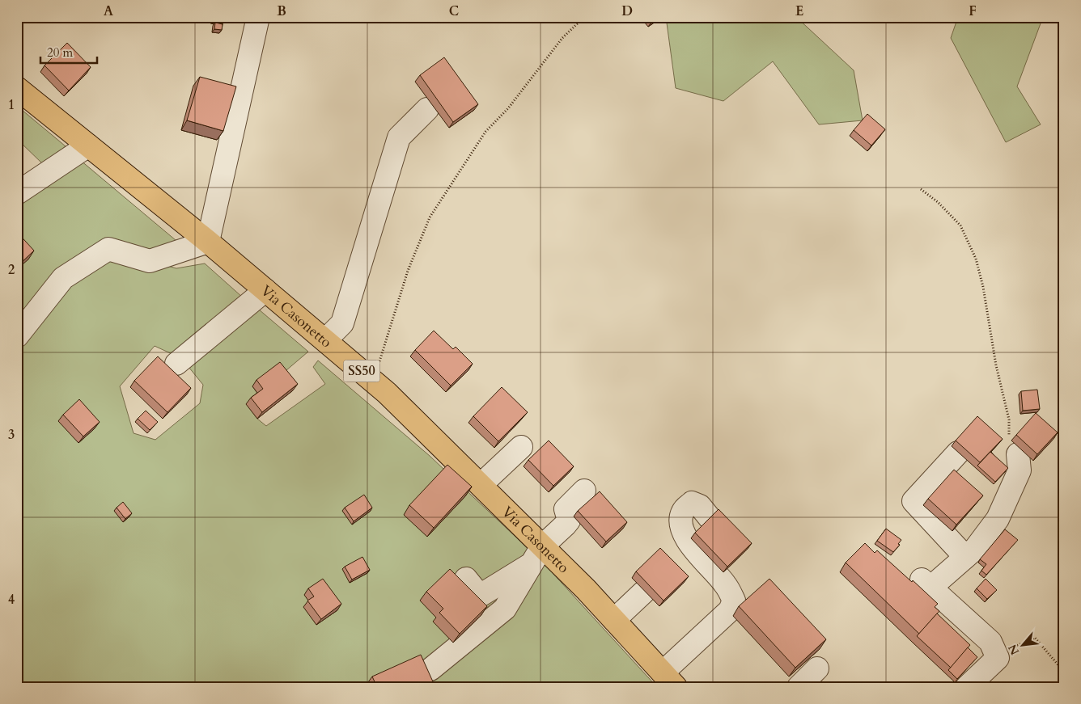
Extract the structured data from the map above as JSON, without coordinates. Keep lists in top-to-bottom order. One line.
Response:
{"streets":{"main road":["Via Casonetto","SS50"]},"scale_bar":"20 m","north":"bottom left","grid":{"columns":["A","B","C","D","E","F"],"rows":["1","2","3","4"]}}
